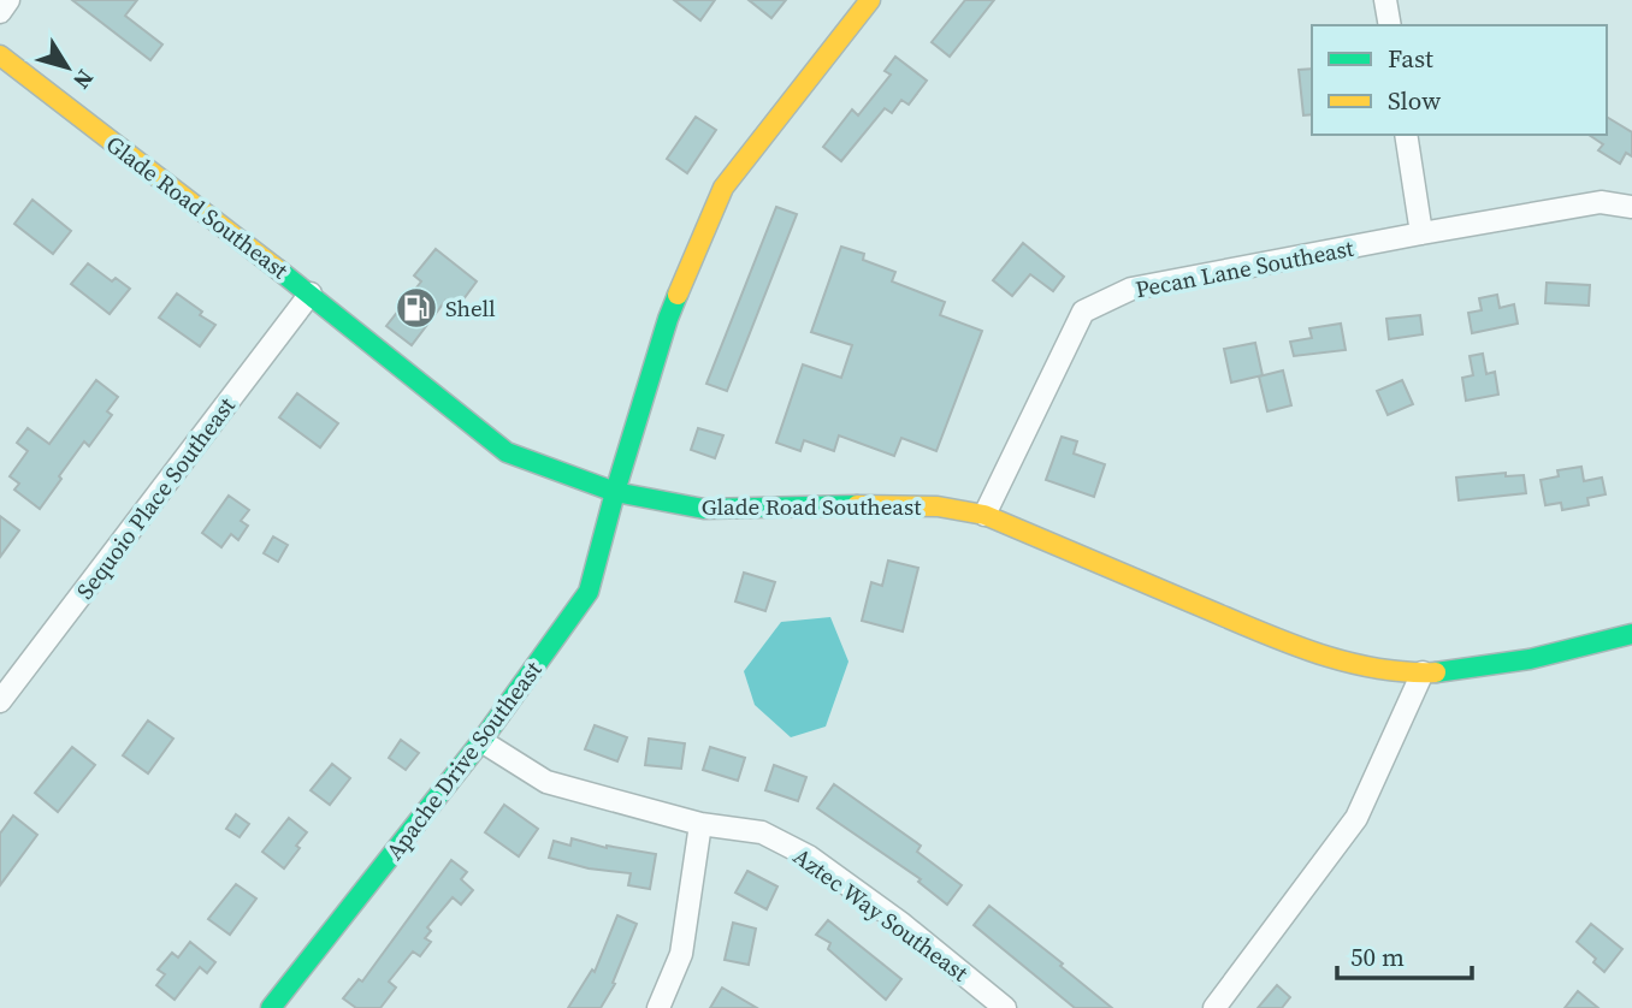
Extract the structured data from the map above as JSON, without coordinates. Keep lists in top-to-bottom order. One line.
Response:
{"streets":{"street":["Glade Road Southeast","Pecan Lane Southeast","Sequoio Place Southeast","Apache Drive Southeast","Aztec Way Southeast"]},"crossings":[["Glade Road Southeast","Pecan Lane Southeast"],["Glade Road Southeast","Sequoio Place Southeast"],["Glade Road Southeast","Apache Drive Southeast"],["Apache Drive Southeast","Aztec Way Southeast"]],"places":{"fuel station":["Shell"]},"legend":["Fast","Slow"],"scale_bar":"50 m","north":"bottom right"}
